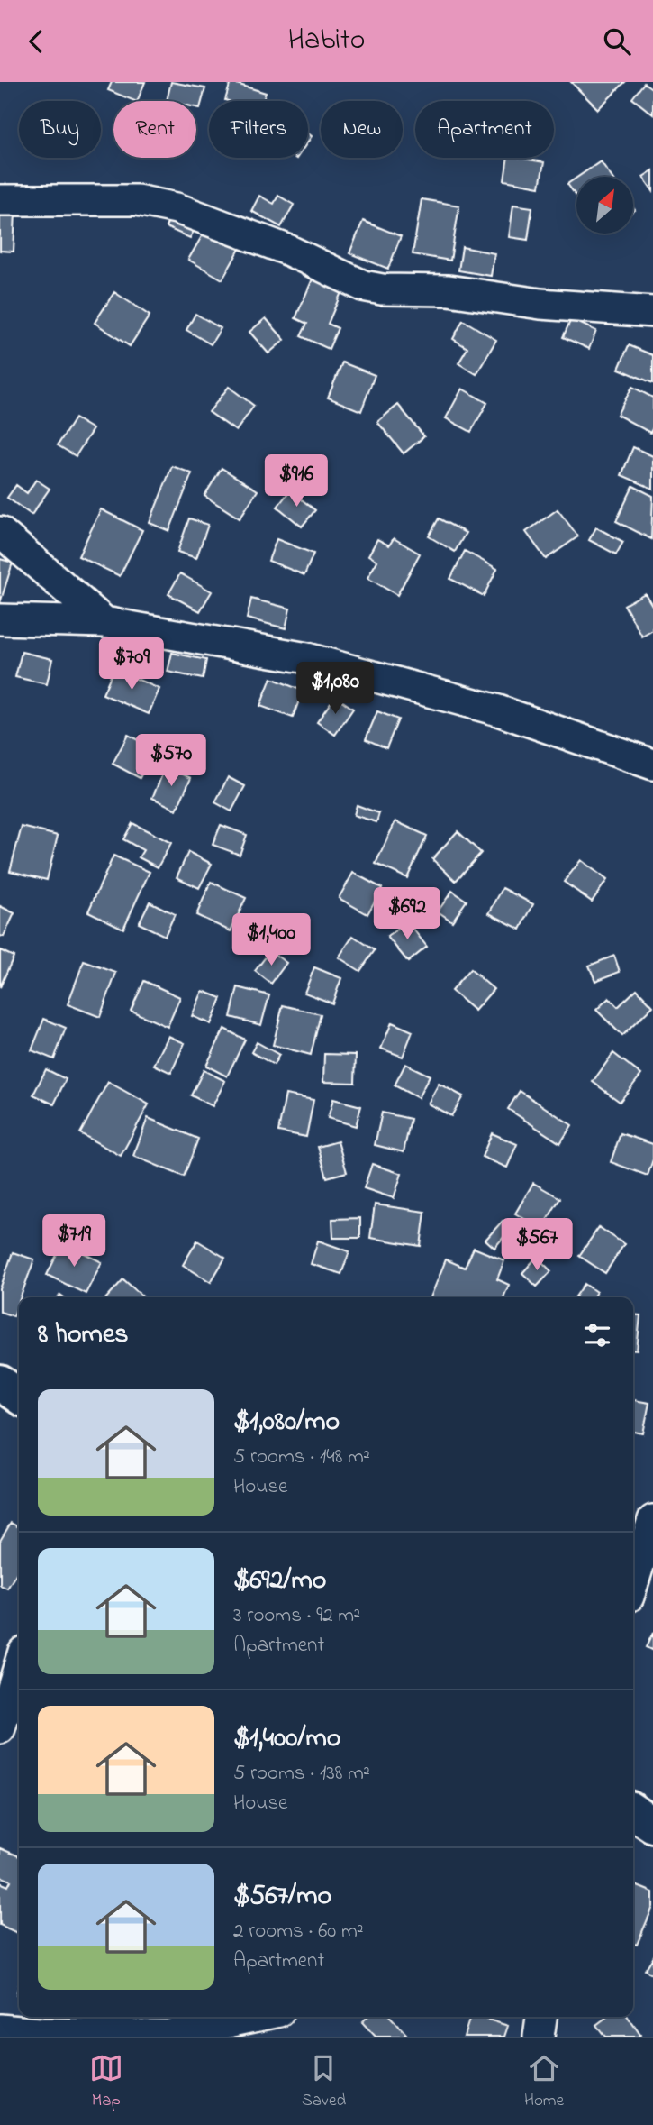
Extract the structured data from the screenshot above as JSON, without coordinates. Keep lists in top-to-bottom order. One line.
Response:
{"north":"top right","page":{"header":"Habito","chip":["Buy","Rent","Filters","New","Apartment"],"price":["$916","$709","$1,080","$570","$692","$1,400","$719","$567"],"heading":"8 homes","list":[{"name":"$1,080/mo","note":"5 rooms · 148 m² · House"},{"name":"$692/mo","note":"3 rooms · 92 m² · Apartment"},{"name":"$1,400/mo","note":"5 rooms · 138 m² · House"},{"name":"$567/mo","note":"2 rooms · 60 m² · Apartment"}],"tabs":["Map","Saved","Home"]}}
